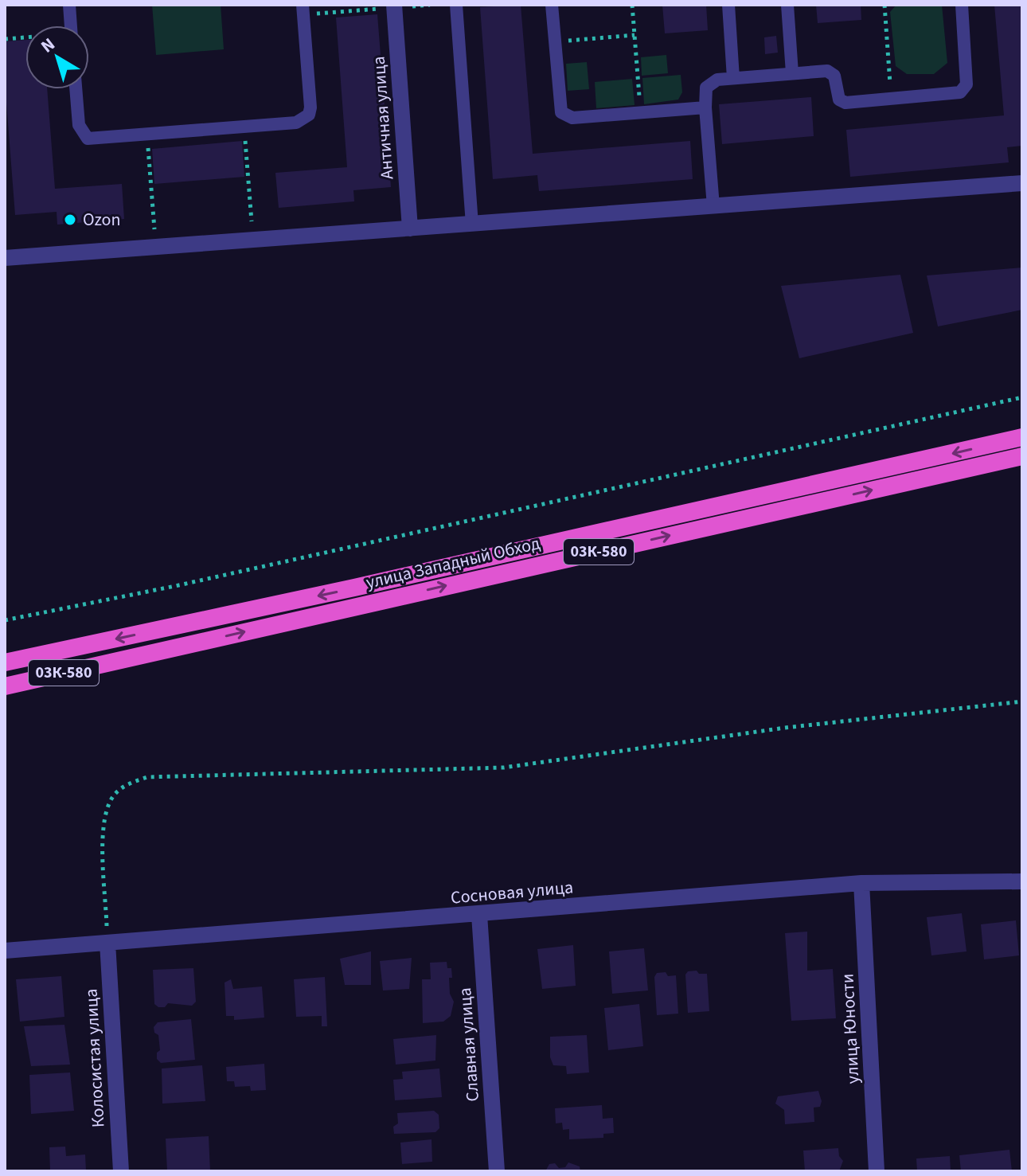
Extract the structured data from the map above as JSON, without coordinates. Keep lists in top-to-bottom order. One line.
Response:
{"streets":{"highway":["03К-580","улица Западный Обход"],"street":["Античная улица","Сосновая улица","улица Юности","Славная улица","Колосистая улица"]},"crossings":[["Сосновая улица","улица Юности"],["Сосновая улица","Славная улица"],["Сосновая улица","Колосистая улица"]],"places":["Ozon"],"north":"top left"}
